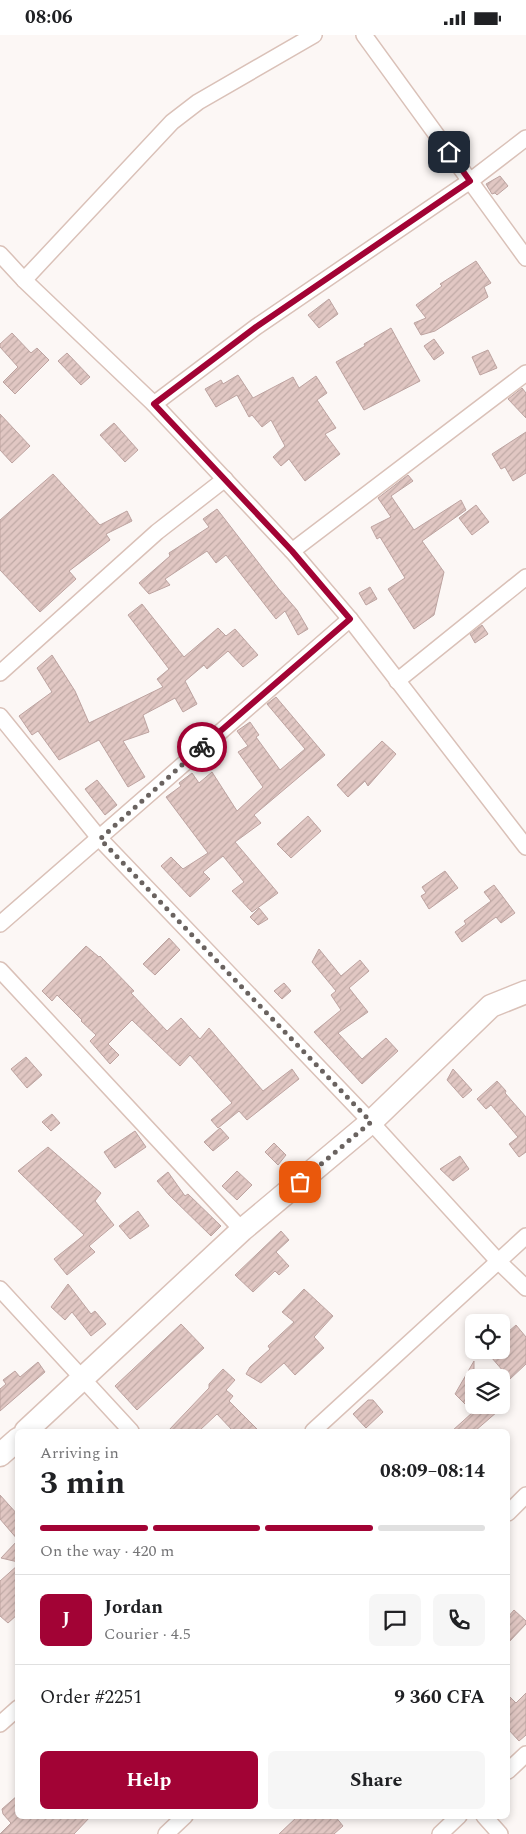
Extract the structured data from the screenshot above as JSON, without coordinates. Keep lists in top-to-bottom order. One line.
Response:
{"page":{"status":"08:06","heading":["3 min","Arriving in","08:09–08:14"],"panel":["Jordan","Courier · 4.5","Order #2251","9 360 CFA"],"bar":"On the way · 420 m","round":"J","buttons":["Help","Share"]}}
